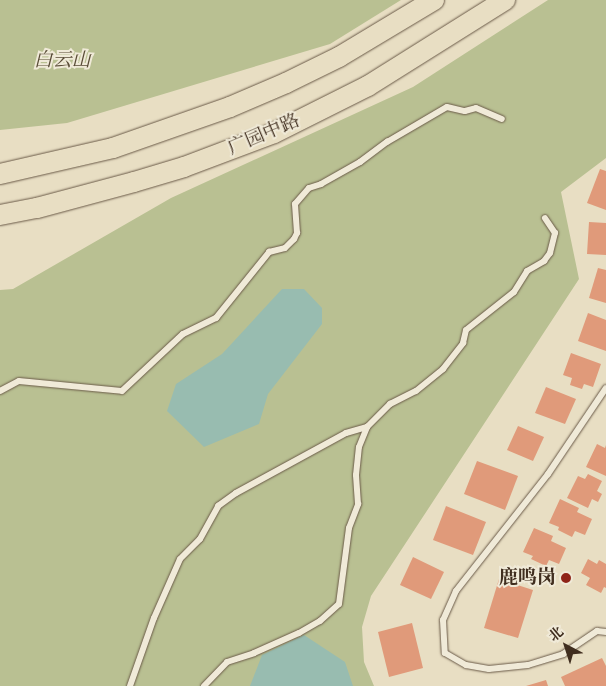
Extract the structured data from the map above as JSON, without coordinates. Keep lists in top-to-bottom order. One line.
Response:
{"streets":{"main road":["广园中路"]},"parks":["白云山"],"places":["鹿鸣岗"],"north":"top left"}
